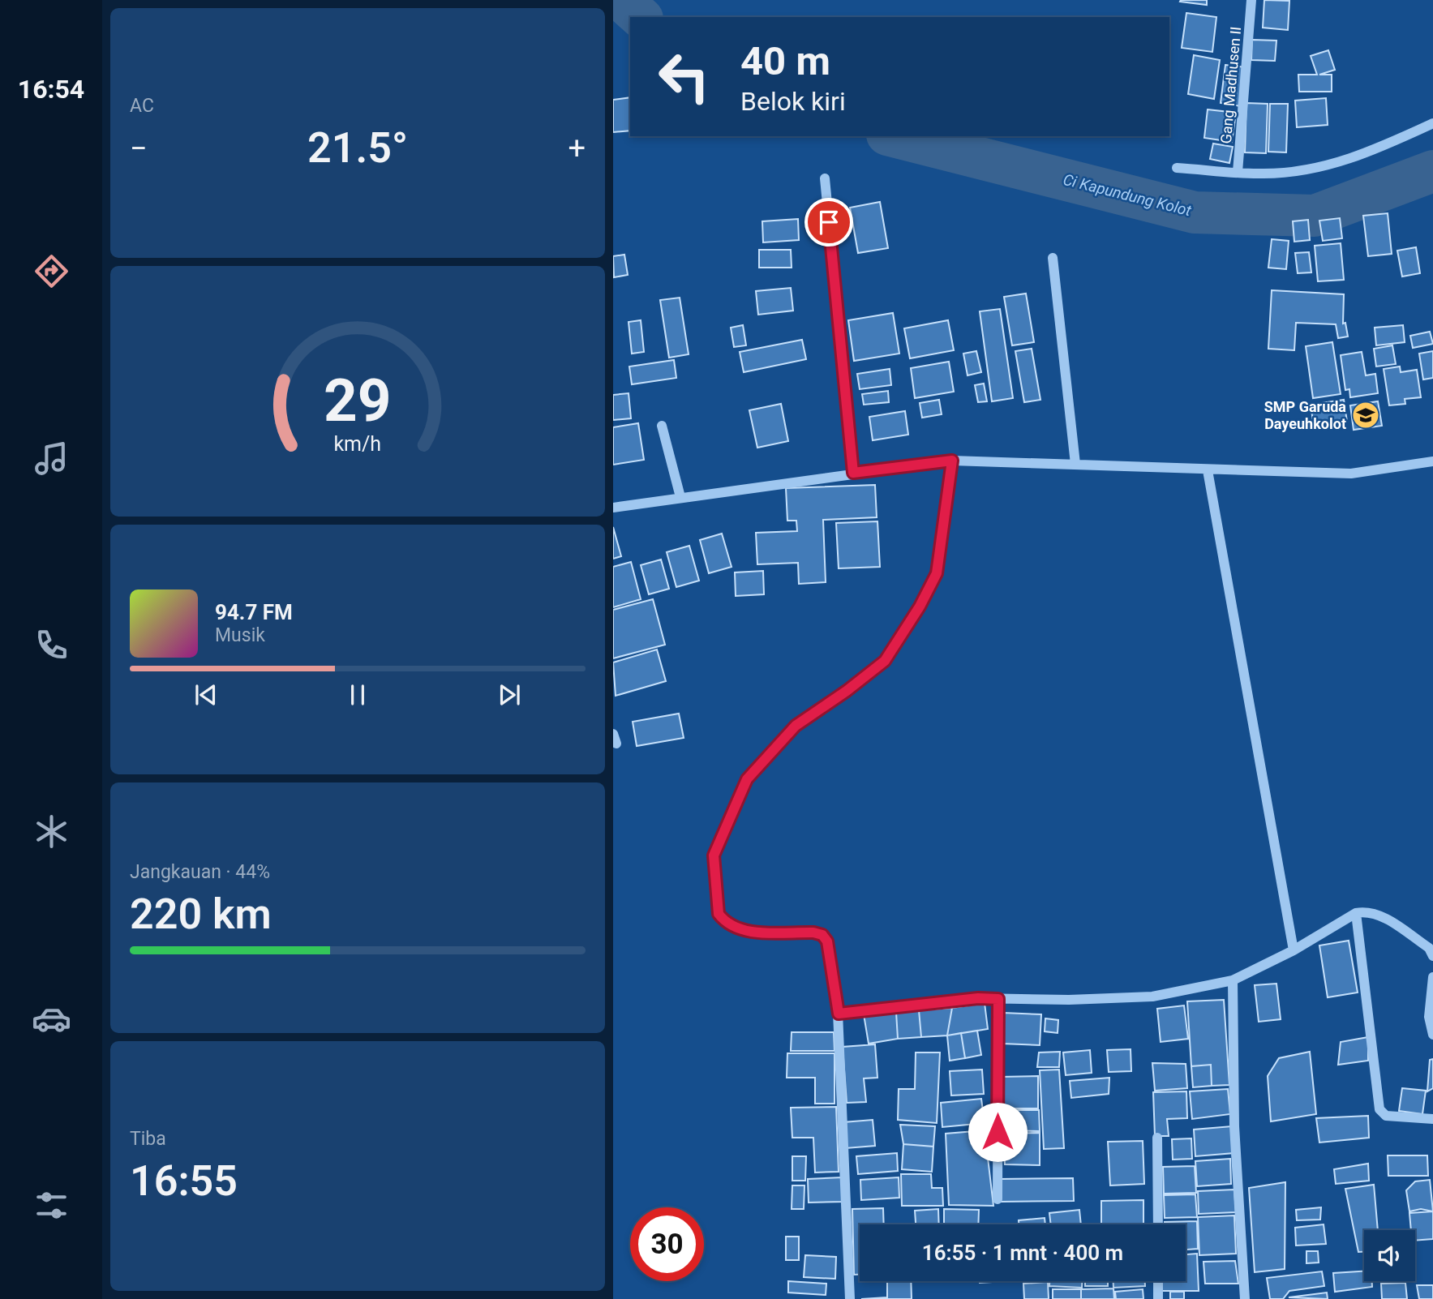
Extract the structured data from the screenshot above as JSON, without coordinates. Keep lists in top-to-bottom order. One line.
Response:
{"streets":{"street":["Gang Madhusen II"]},"water":["Ci Kapundung Kolot"],"places":{"school or university":["SMP Garuda Dayeuhkolot"]},"page":{"tabs":"16:54","tile":["AC",["Jangkauan · 44%","220 km"],["Tiba","16:55"]],"turn":["40 m","Belok kiri"],"heat":["−","21.5°","+"],"song":["94.7 FM","Musik"],"limit":"30","trip":"16:55 · 1 mnt · 400 m","gauge":["29","km/h"]}}
